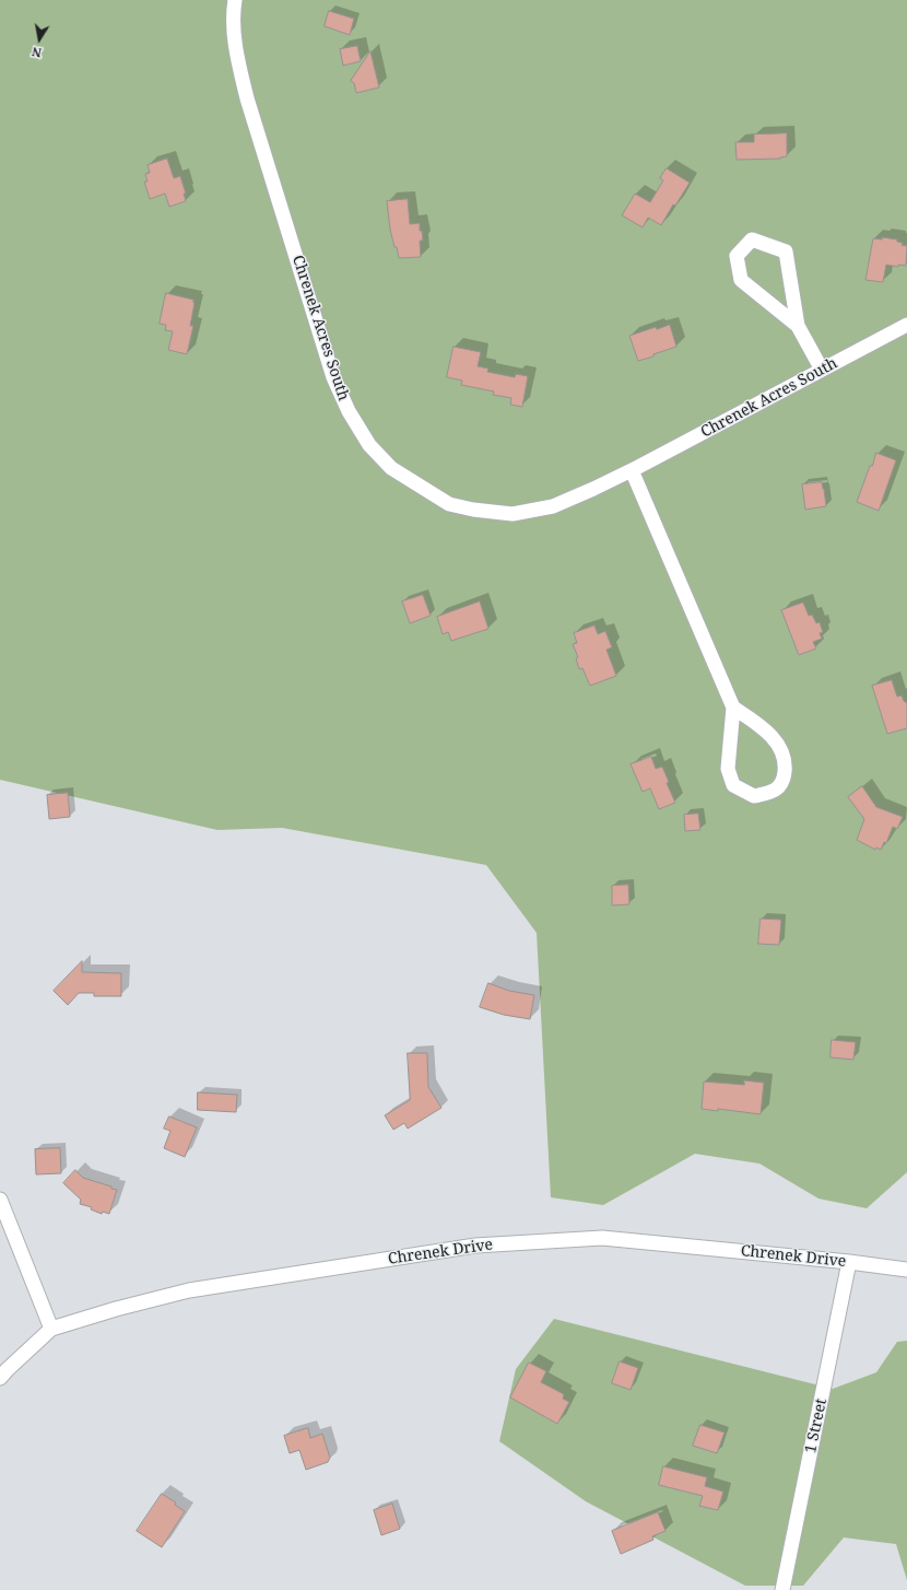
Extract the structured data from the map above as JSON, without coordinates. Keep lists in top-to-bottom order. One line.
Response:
{"streets":{"street":["Chrenek Acres South","Chrenek Drive","1 Street"]},"crossings":[["Chrenek Drive","1 Street"]],"north":"bottom"}
